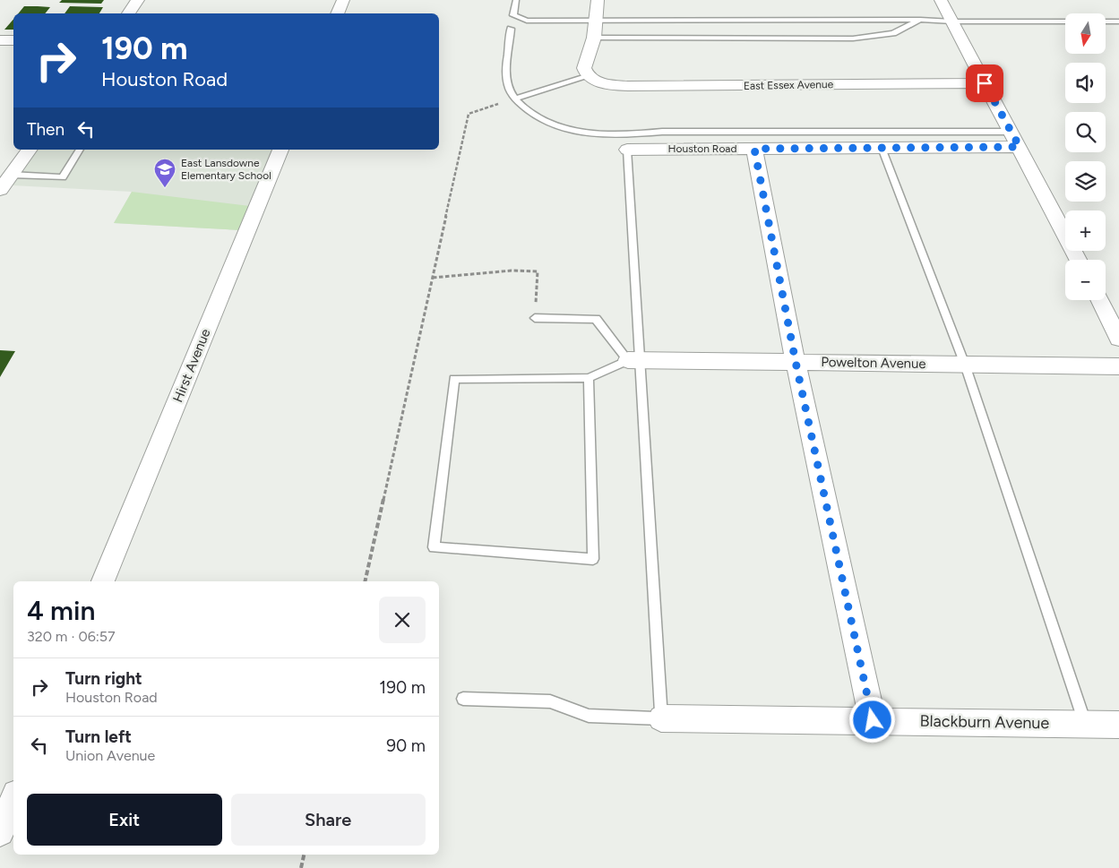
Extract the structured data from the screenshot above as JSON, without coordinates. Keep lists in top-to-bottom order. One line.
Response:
{"streets":{"street":["East Essex Avenue","Houston Road","Powelton Avenue","Hirst Avenue","Blackburn Avenue"]},"places":{"school or university":["East Lansdowne Elementary School"]},"north":"bottom","page":{"map_buttons":["+","−"],"turn":["190 m","Houston Road"],"then":"Then","heading":["4 min","320 m · 06:57"],"list":[{"name":"Turn right","note":"Houston Road","value":"190 m"},{"name":"Turn left","note":"Union Avenue","value":"90 m"}],"buttons":["Exit","Share"]}}
